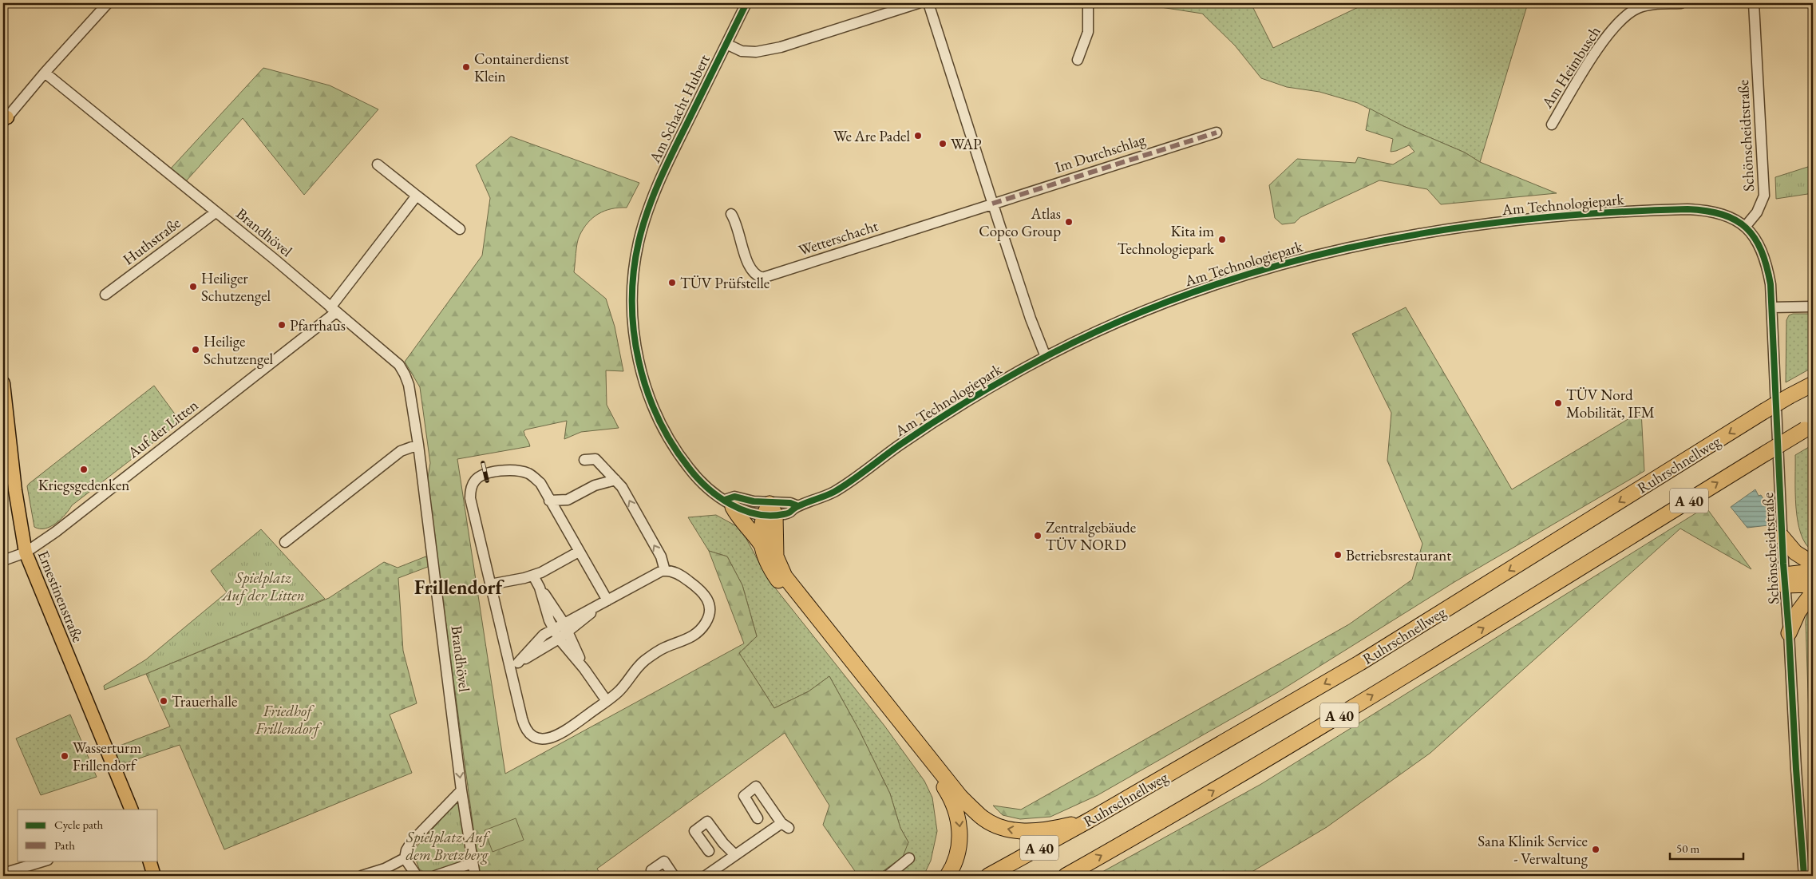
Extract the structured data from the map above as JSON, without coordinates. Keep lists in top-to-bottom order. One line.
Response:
{"streets":{"highway":["Ruhrschnellweg","A 40"],"main road":["Ernestinenstraße"],"street":["Am Heimbusch","Am Schacht Hubert","Schönscheidtstraße","Im Durchschlag","Am Technologiepark","Brandhövel","Wetterschacht","Huthstraße","Auf der Litten"]},"crossings":[["Am Schacht Hubert","Am Technologiepark"],["Schönscheidtstraße","Am Technologiepark"],["Im Durchschlag","Wetterschacht"],["Brandhövel","Huthstraße"],["Brandhövel","Auf der Litten"],["Auf der Litten","Ernestinenstraße"]],"one_way":["Brandhövel"],"districts":["Frillendorf"],"parks":["Spielplatz Auf der Litten","Friedhof Frillendorf","Spielplatz Auf dem Bretzberg"],"places":["Containerdienst Klein","We Are Padel","WAP","Atlas Copco Group","Kita im Technologiepark","TÜV Prüfstelle","Heiliger Schutzengel","Pfarrhaus","Heilige Schutzengel","TÜV Nord Mobilität, IFM","Kriegsgedenken","Zentralgebäude TÜV NORD","Betriebsrestaurant","Trauerhalle","Wasserturm Frillendorf","Sana Klinik Service - Verwaltung"],"legend":["Cycle path","Path"],"scale_bar":"50 m"}
